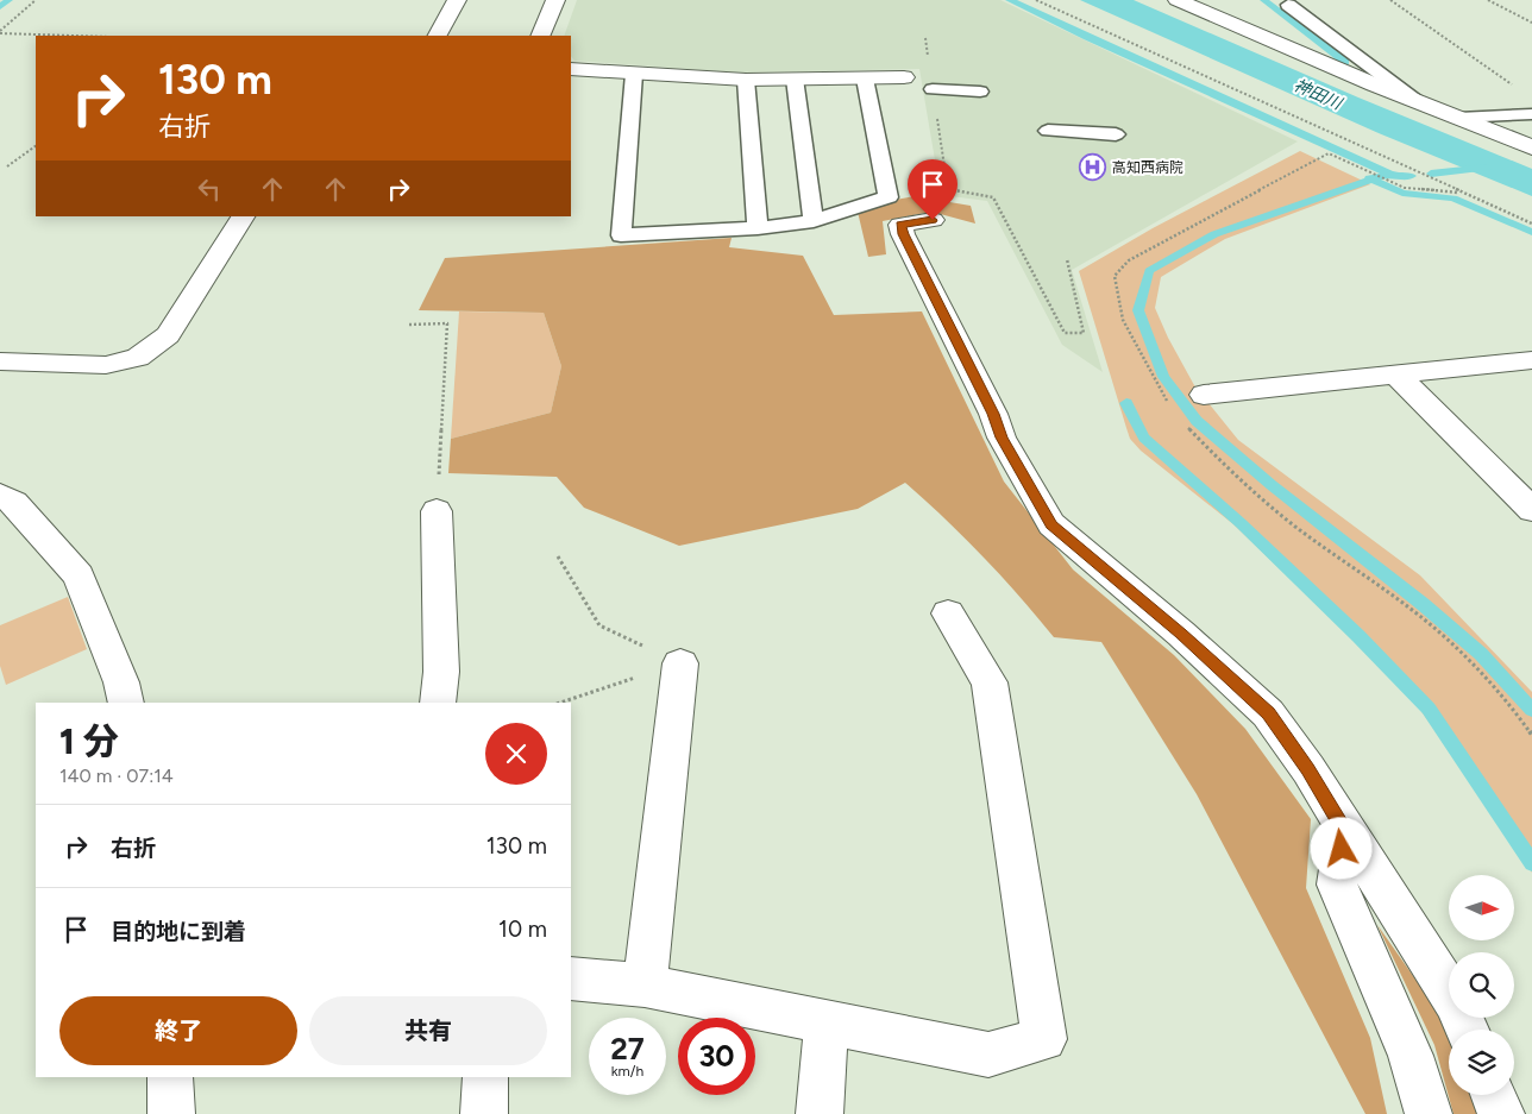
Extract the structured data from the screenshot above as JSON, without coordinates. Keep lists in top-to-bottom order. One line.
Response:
{"water":["神田川"],"places":{"hospital":["高知西病院"]},"north":"right","page":{"turn":["130 m","右折"],"heading":["1 分","140 m · 07:14"],"list":[{"name":"右折","value":"130 m"},{"name":"目的地に到着","value":"10 m"}],"buttons":["終了","共有"],"speed":"27 km/h","limit":"30"}}
